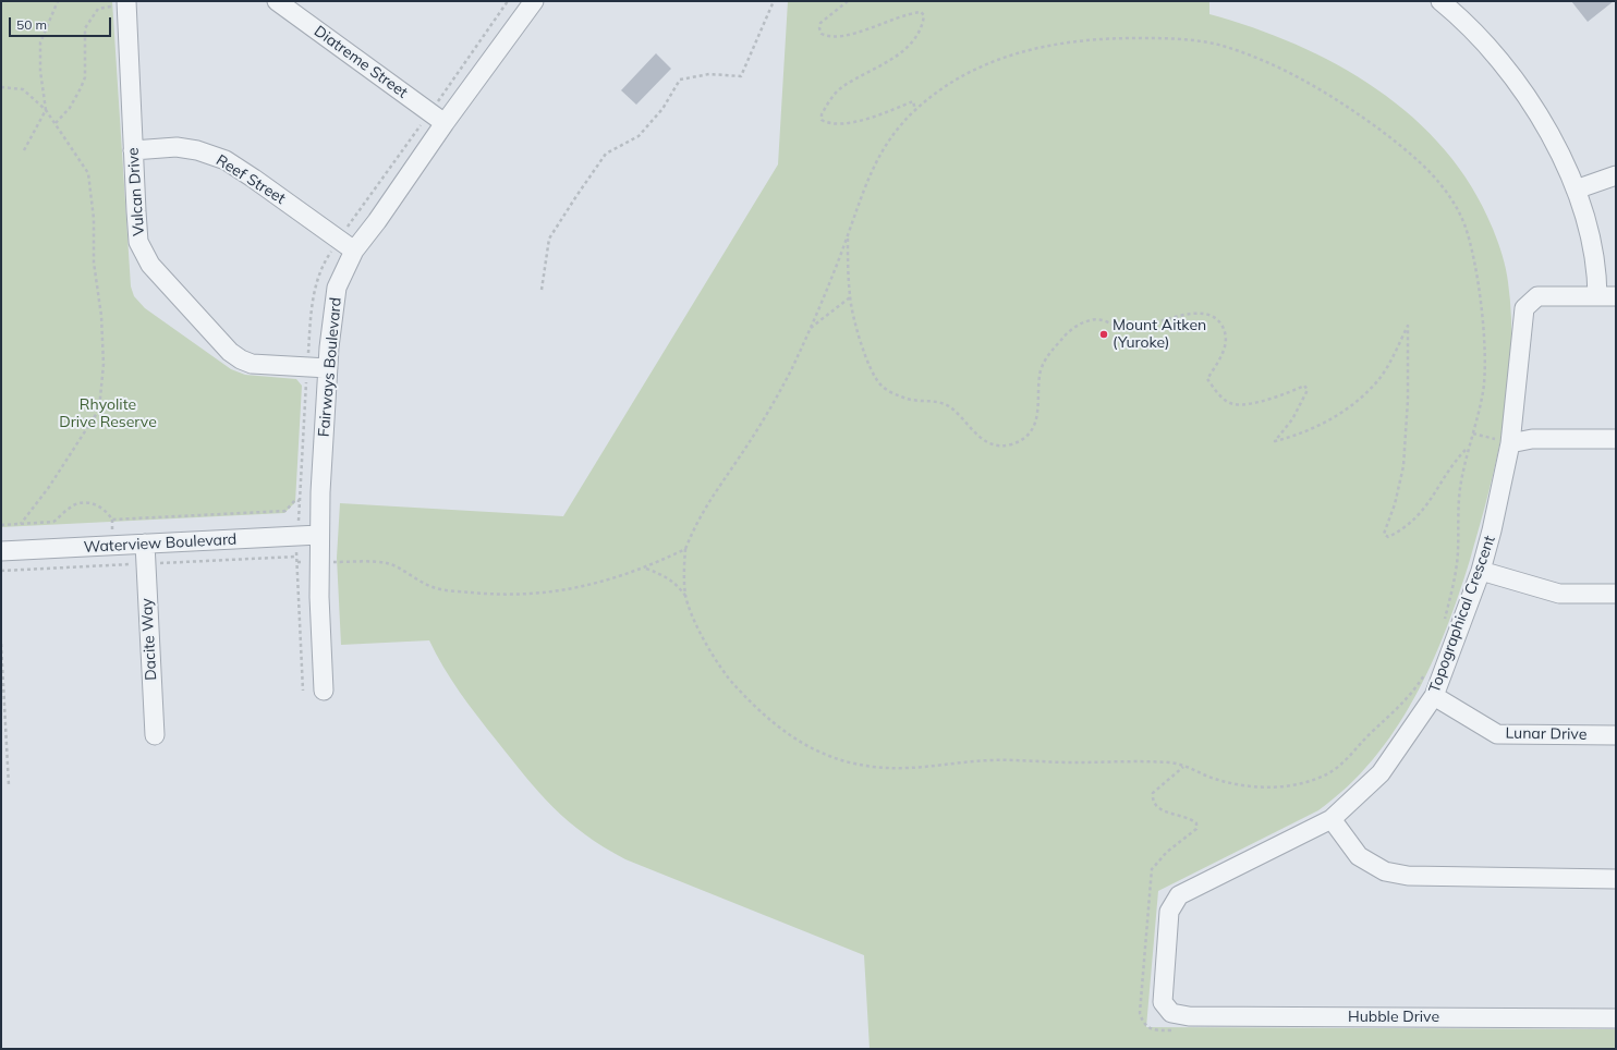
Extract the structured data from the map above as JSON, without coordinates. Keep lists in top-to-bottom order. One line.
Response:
{"streets":{"street":["Diatreme Street","Reef Street","Vulcan Drive","Fairways Boulevard","Waterview Boulevard","Topographical Crescent","Dacite Way","Lunar Drive","Hubble Drive"]},"crossings":[["Diatreme Street","Fairways Boulevard"],["Reef Street","Vulcan Drive"],["Reef Street","Fairways Boulevard"],["Vulcan Drive","Fairways Boulevard"],["Fairways Boulevard","Waterview Boulevard"],["Waterview Boulevard","Dacite Way"],["Topographical Crescent","Lunar Drive"],["Topographical Crescent","Hubble Drive"]],"parks":["Rhyolite Drive Reserve"],"places":["Mount Aitken (Yuroke)"],"scale_bar":"50 m"}
